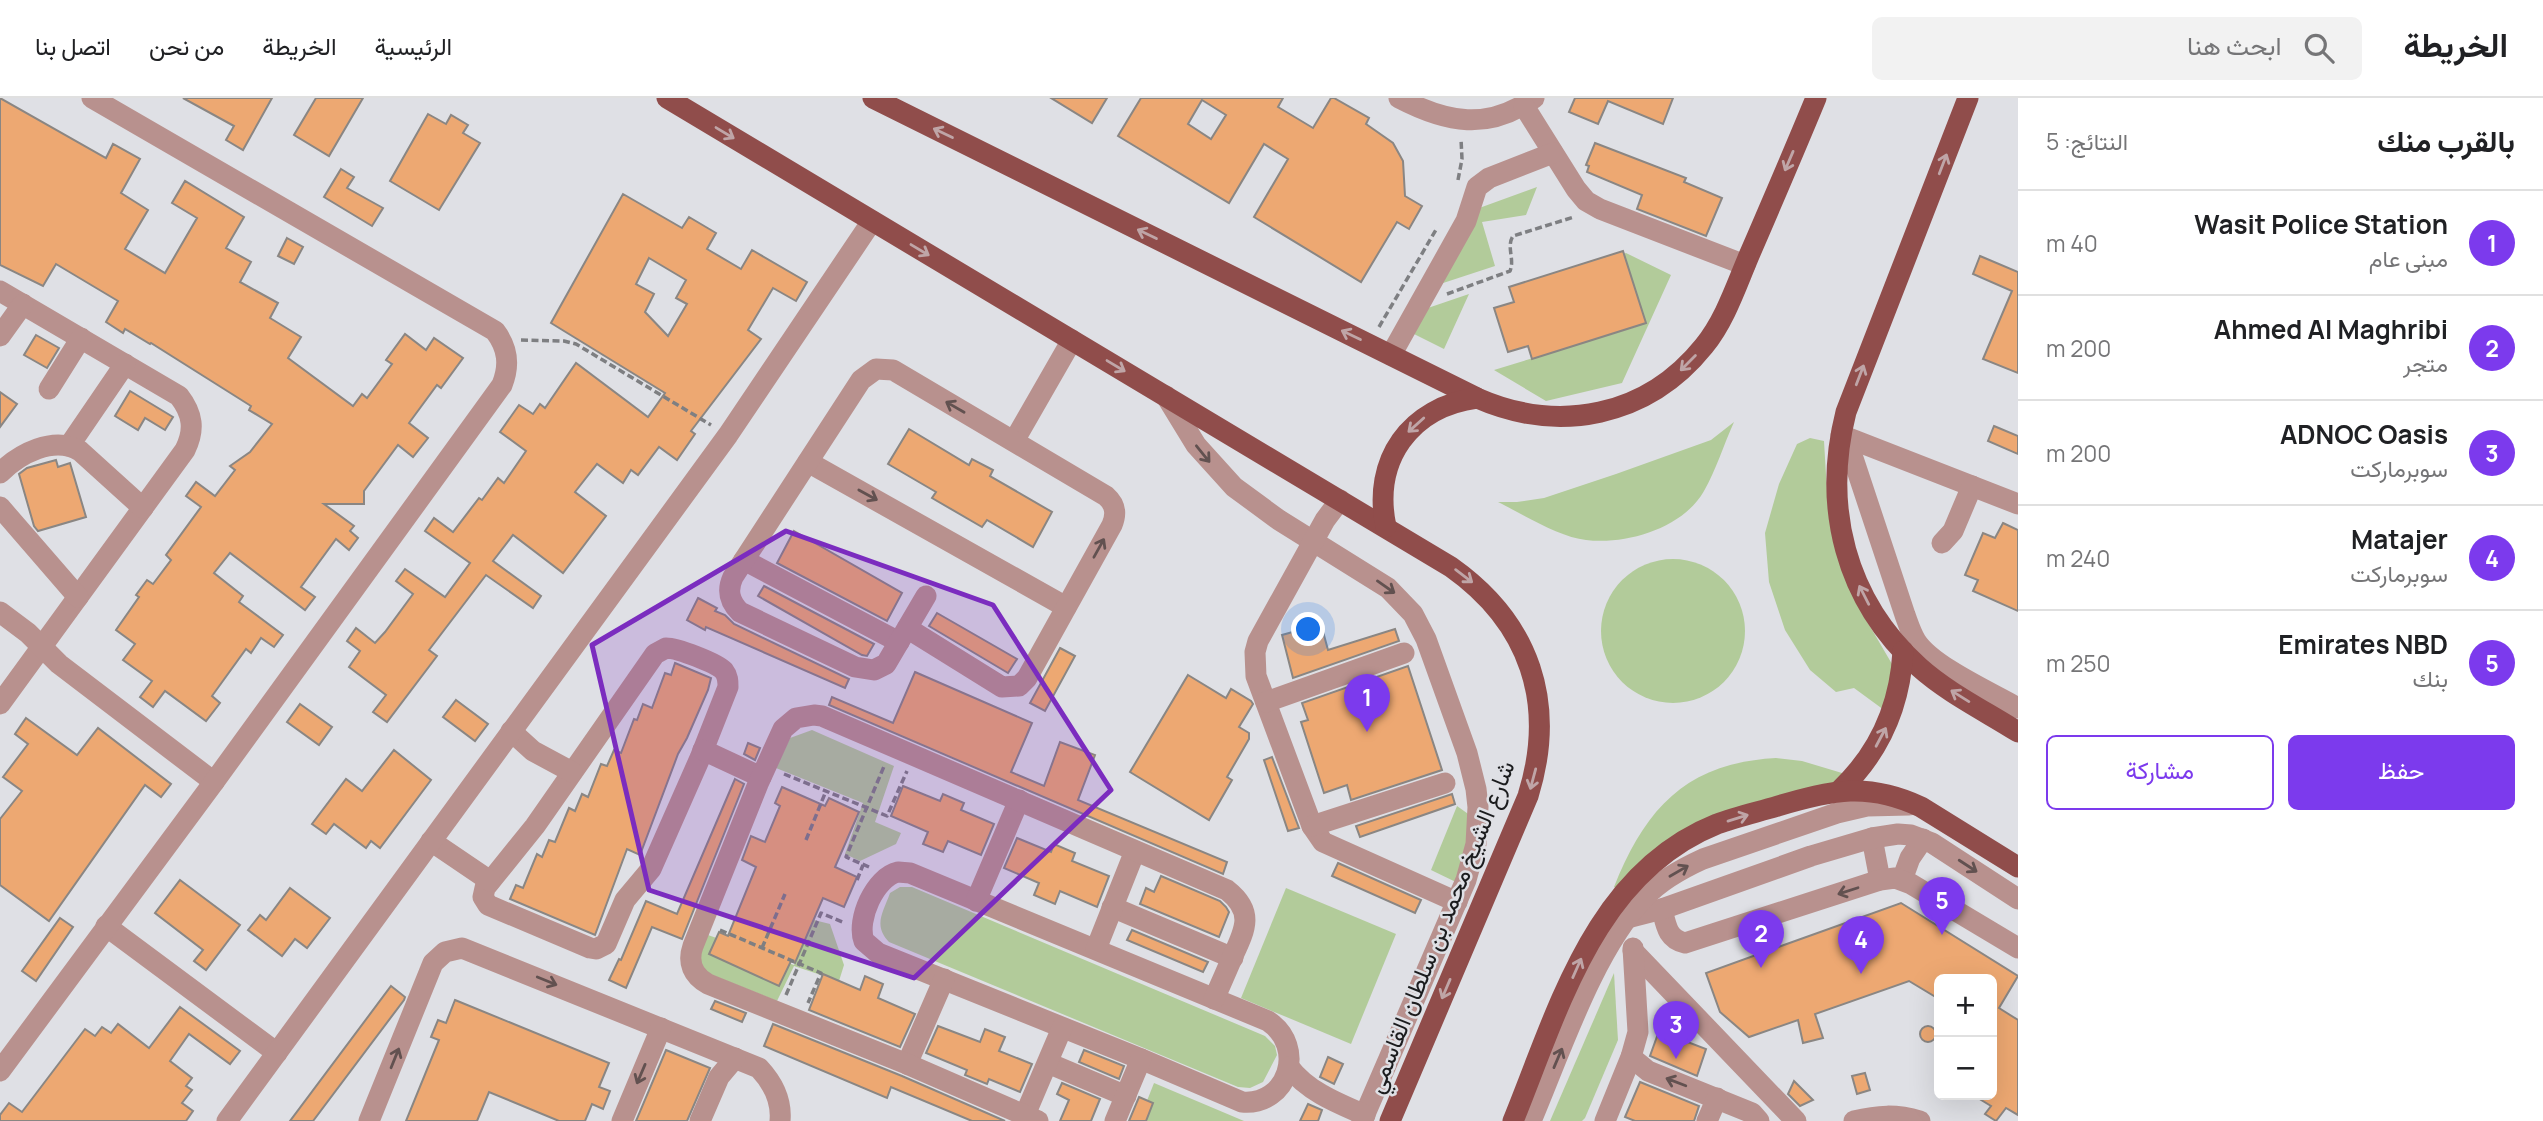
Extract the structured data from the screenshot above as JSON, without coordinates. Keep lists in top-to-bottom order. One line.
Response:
{"streets":{"main road":["شارع الشيخ محمد بن سلطان القاسمي"]},"one_way":["شارع الشيخ محمد بن سلطان القاسمي"],"page":{"header":"الخريطة","search":"ابحث هنا","nav":["الرئيسية","الخريطة","من نحن","اتصل بنا"],"heading":["بالقرب منك","النتائج: 5"],"list":[{"mark":"1","name":"Wasit Police Station","note":"مبنى عام","value":"40 m"},{"mark":"2","name":"Ahmed Al Maghribi","note":"متجر","value":"200 m"},{"mark":"3","name":"ADNOC Oasis","note":"سوبرماركت","value":"200 m"},{"mark":"4","name":"Matajer","note":"سوبرماركت","value":"240 m"},{"mark":"5","name":"Emirates NBD","note":"بنك","value":"250 m"}],"pins":["1","5","2","4","3"],"buttons":["حفظ","مشاركة"],"map_buttons":["+","−"]}}
